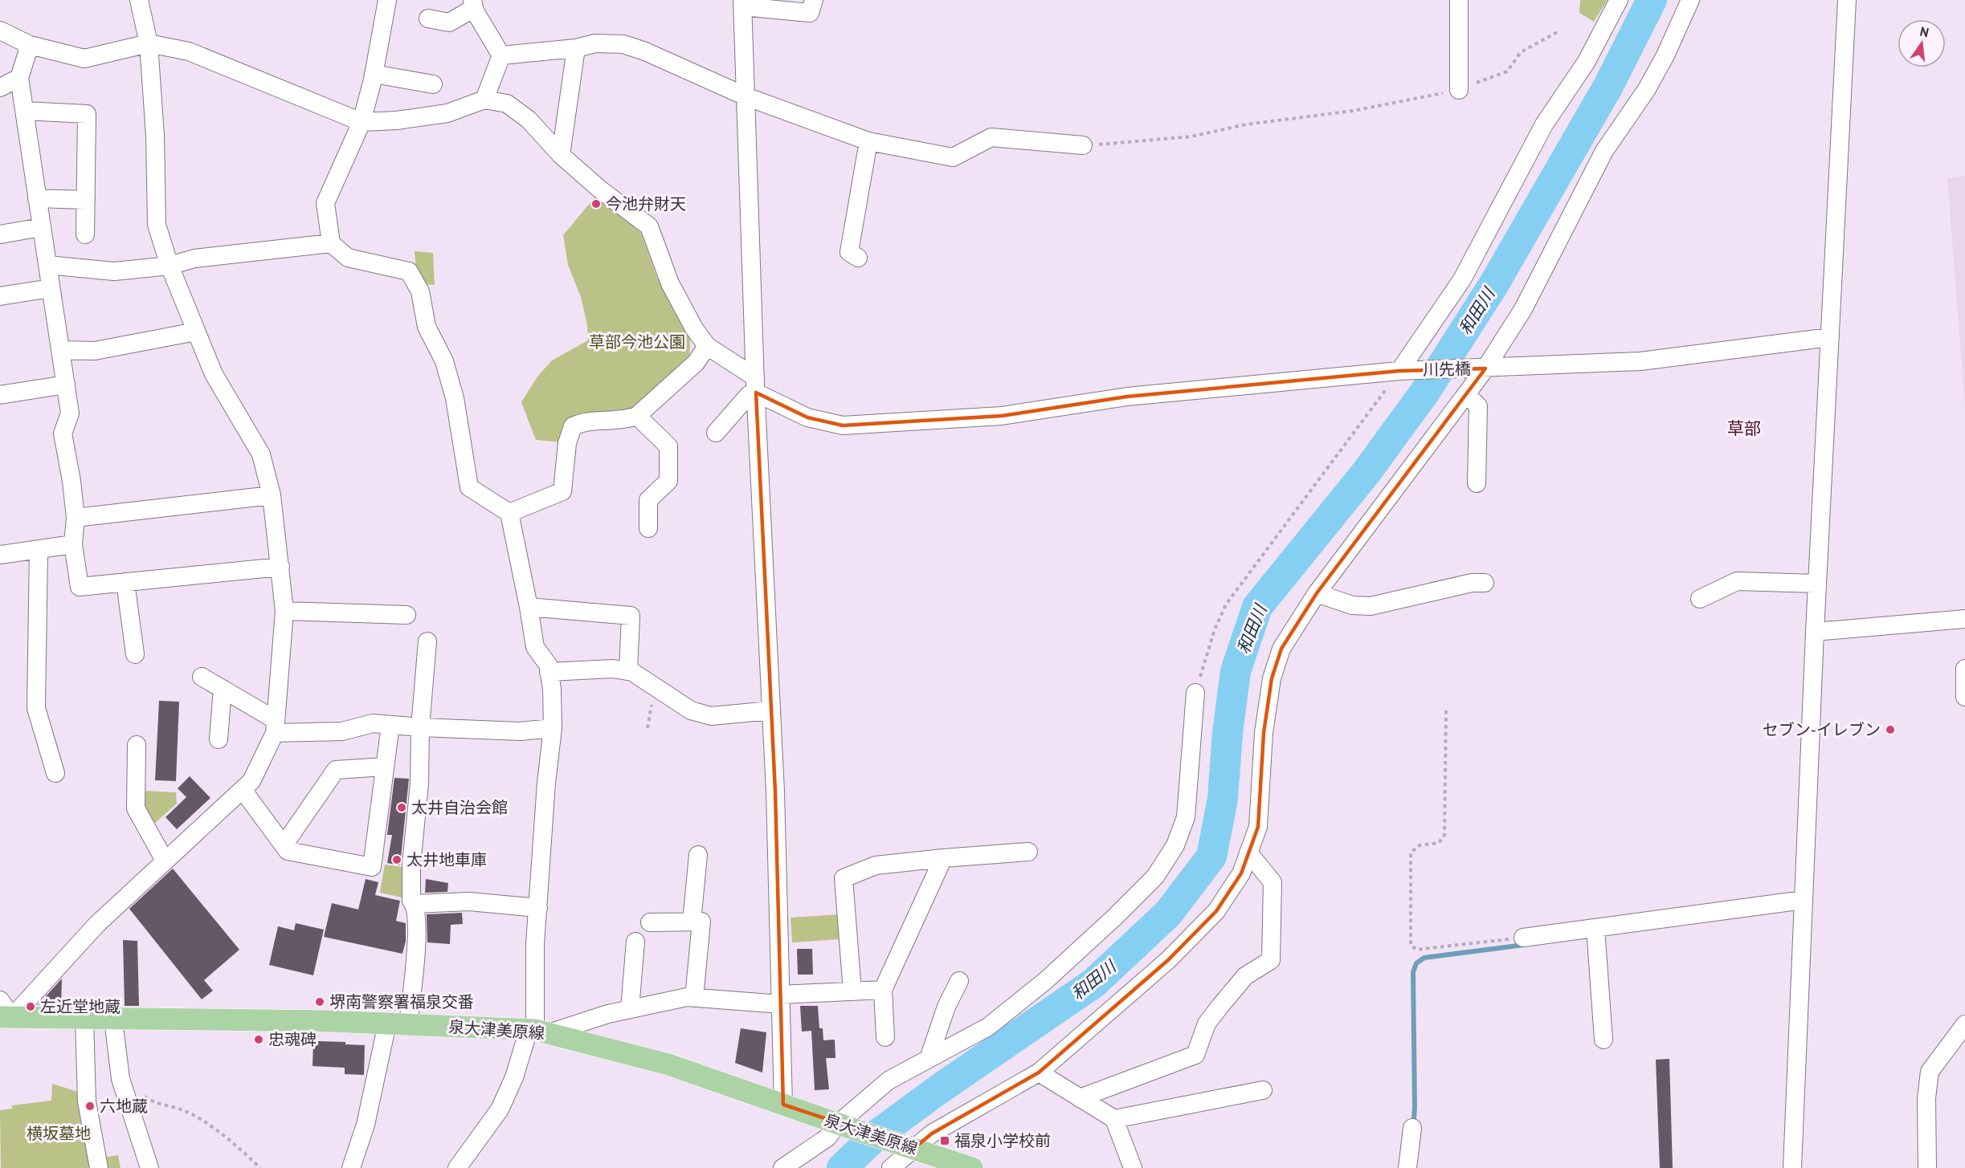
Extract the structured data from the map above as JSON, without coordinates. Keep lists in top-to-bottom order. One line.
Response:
{"streets":{"main road":["泉大津美原線"],"street":["川先橋"]},"districts":["草部"],"water":["和田川"],"parks":["草部今池公園","横坂墓地"],"places":{"other":["今池弁財天","セブン-イレブン","太井自治会館","太井地車庫","堺南警察署福泉交番","左近堂地蔵","忠魂碑","六地蔵"],"transit":["福泉小学校前"]},"north":"top"}
